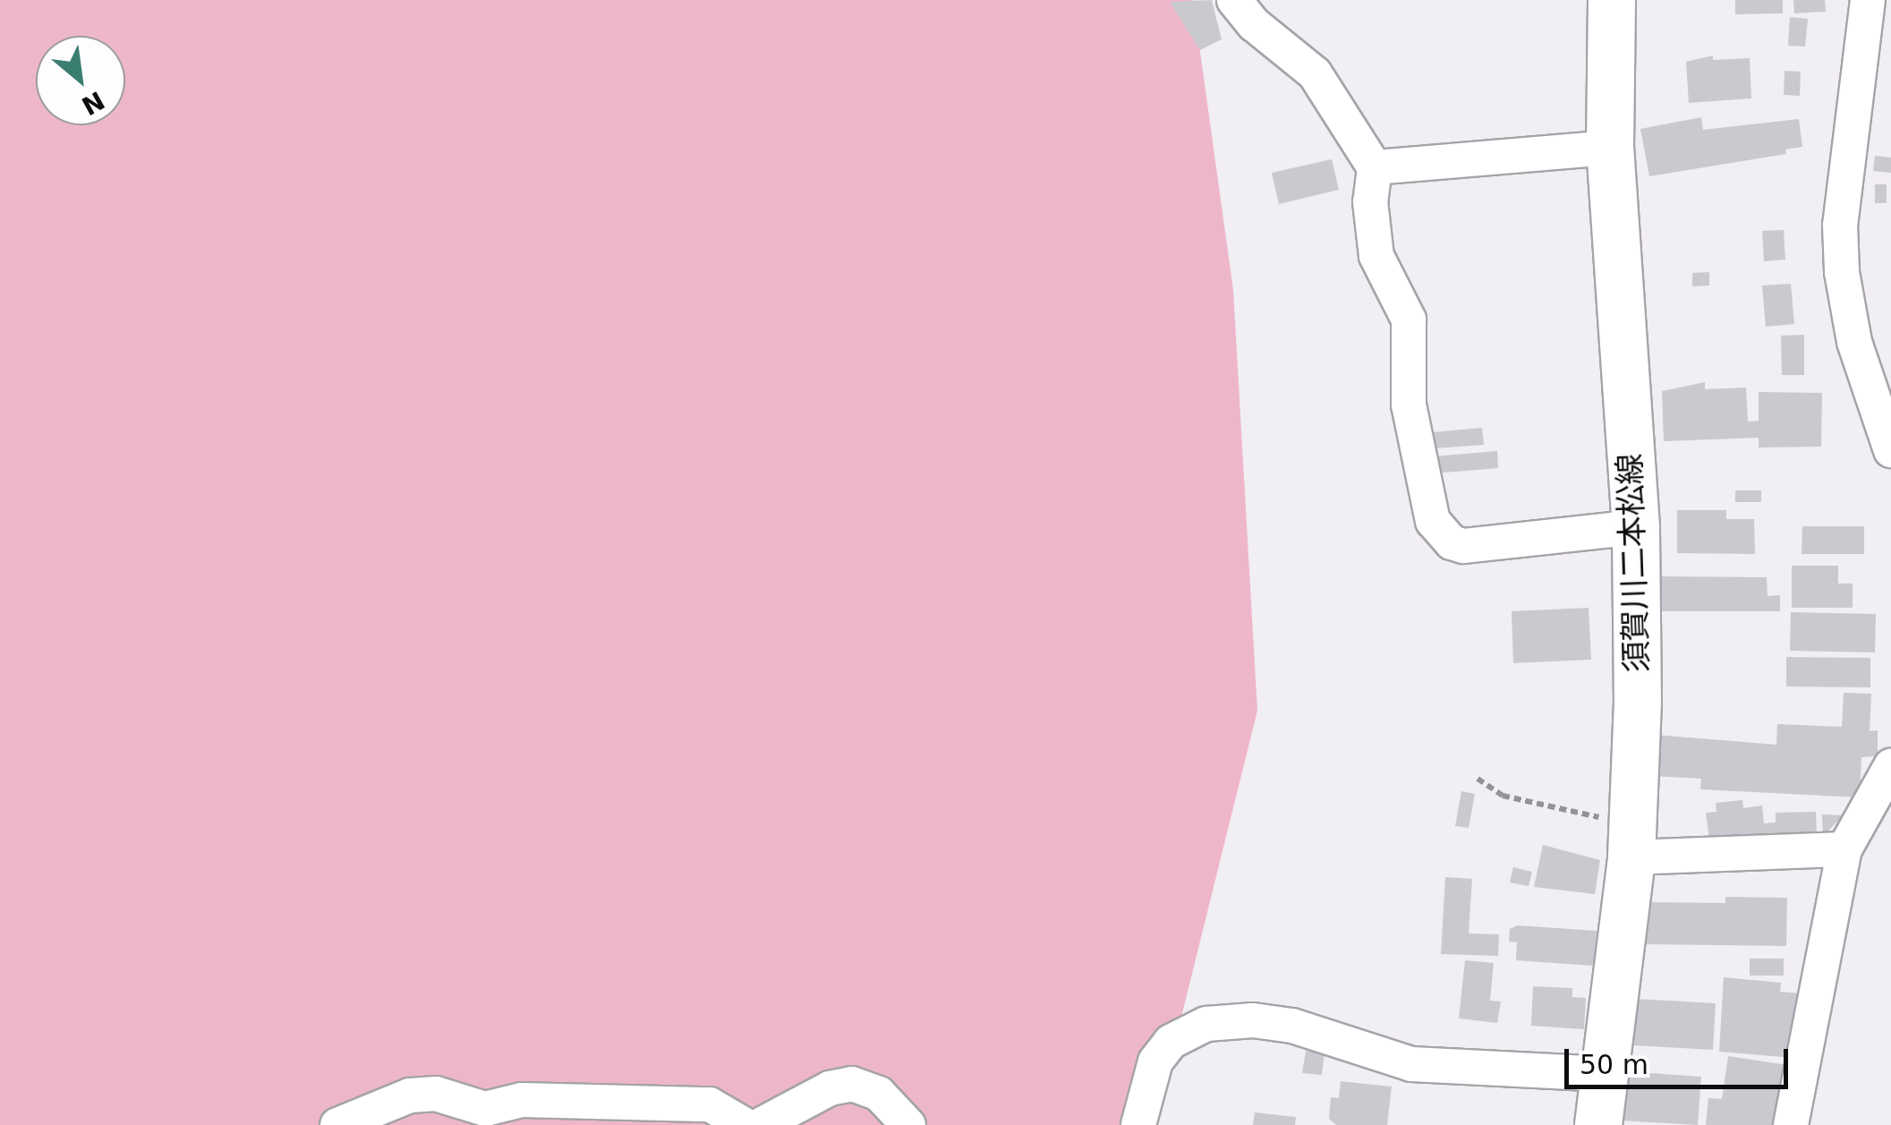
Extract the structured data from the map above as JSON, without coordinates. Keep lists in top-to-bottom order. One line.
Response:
{"streets":{"main road":["須賀川二本松線"]},"scale_bar":"50 m","north":"bottom right"}
